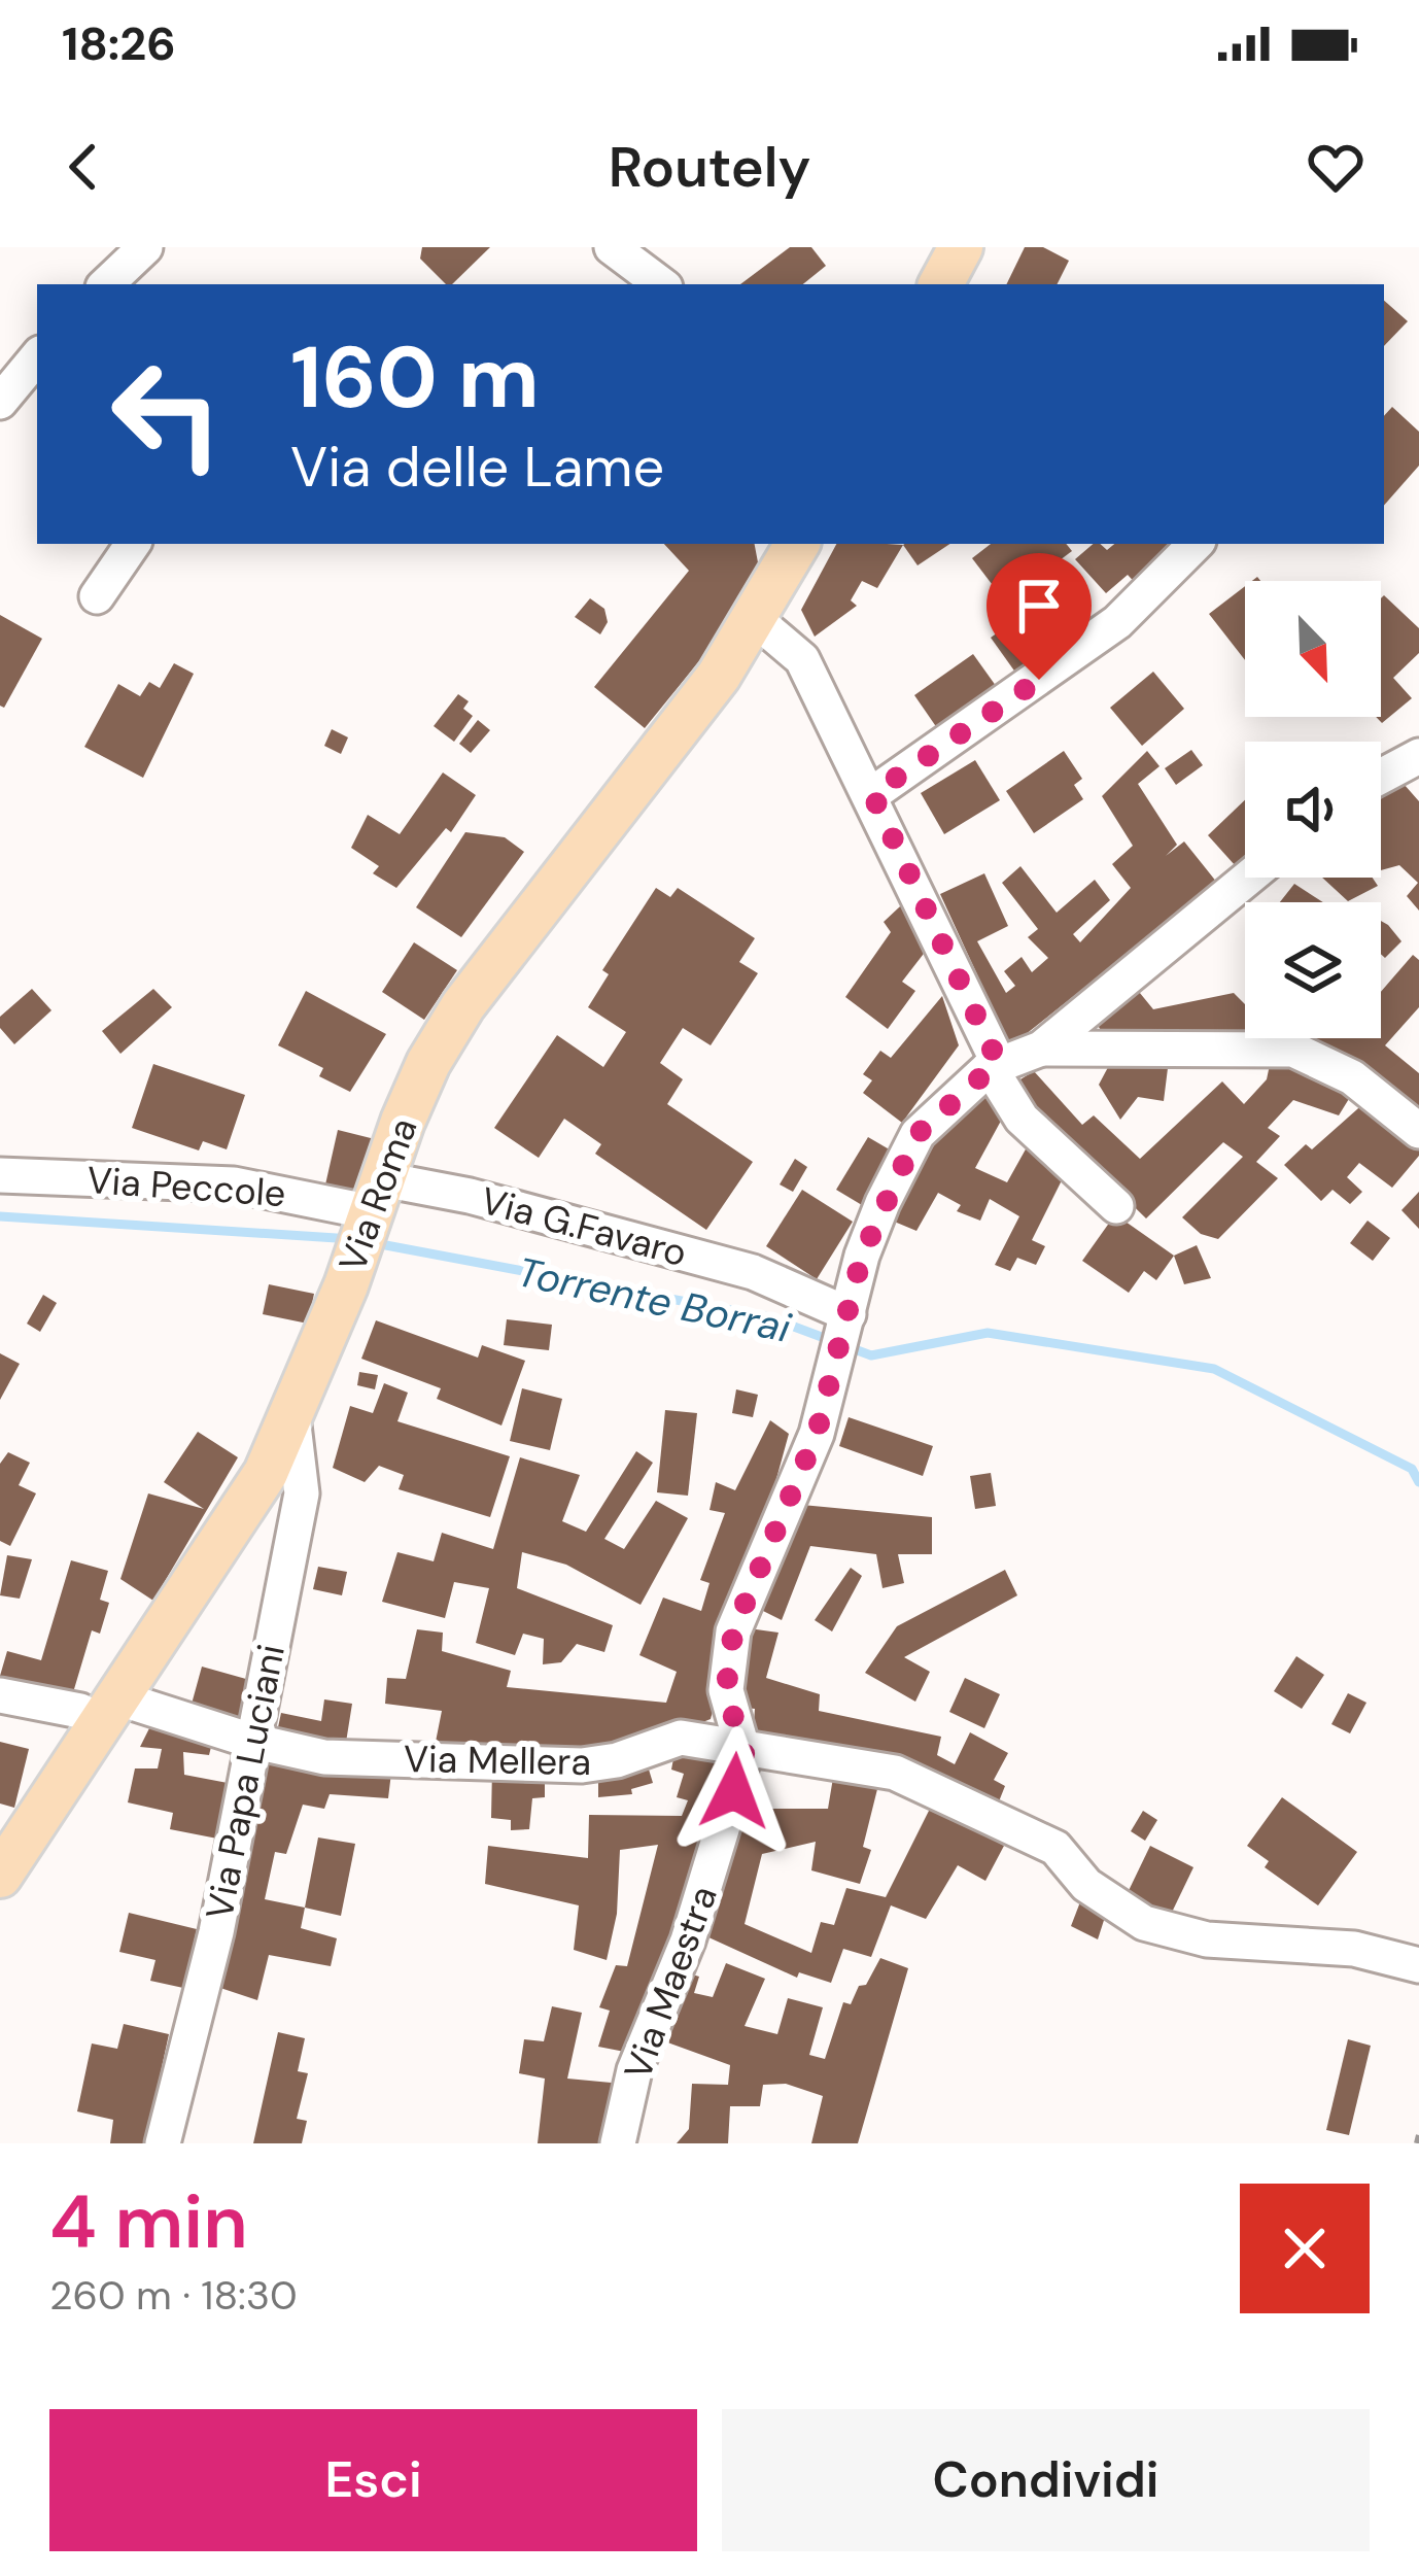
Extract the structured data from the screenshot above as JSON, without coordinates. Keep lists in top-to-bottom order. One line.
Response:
{"streets":{"main road":["Via Roma"],"street":["Via Peccole","Via G.Favaro","Via Mellera","Via Papa Luciani","Via Maestra"]},"crossings":[["Via Peccole","Via Roma"],["Via Peccole","Via G.Favaro"],["Via Roma","Via G.Favaro"],["Via Roma","Via Mellera"],["Via Roma","Via Papa Luciani"],["Via G.Favaro","Via Maestra"],["Via Mellera","Via Papa Luciani"],["Via Mellera","Via Maestra"]],"water":["Torrente Borrai"],"north":"bottom right","page":{"status":"18:26","header":"Routely","turn":["160 m","Via delle Lame"],"heading":["4 min","260 m · 18:30"],"buttons":["Esci","Condividi"]}}
